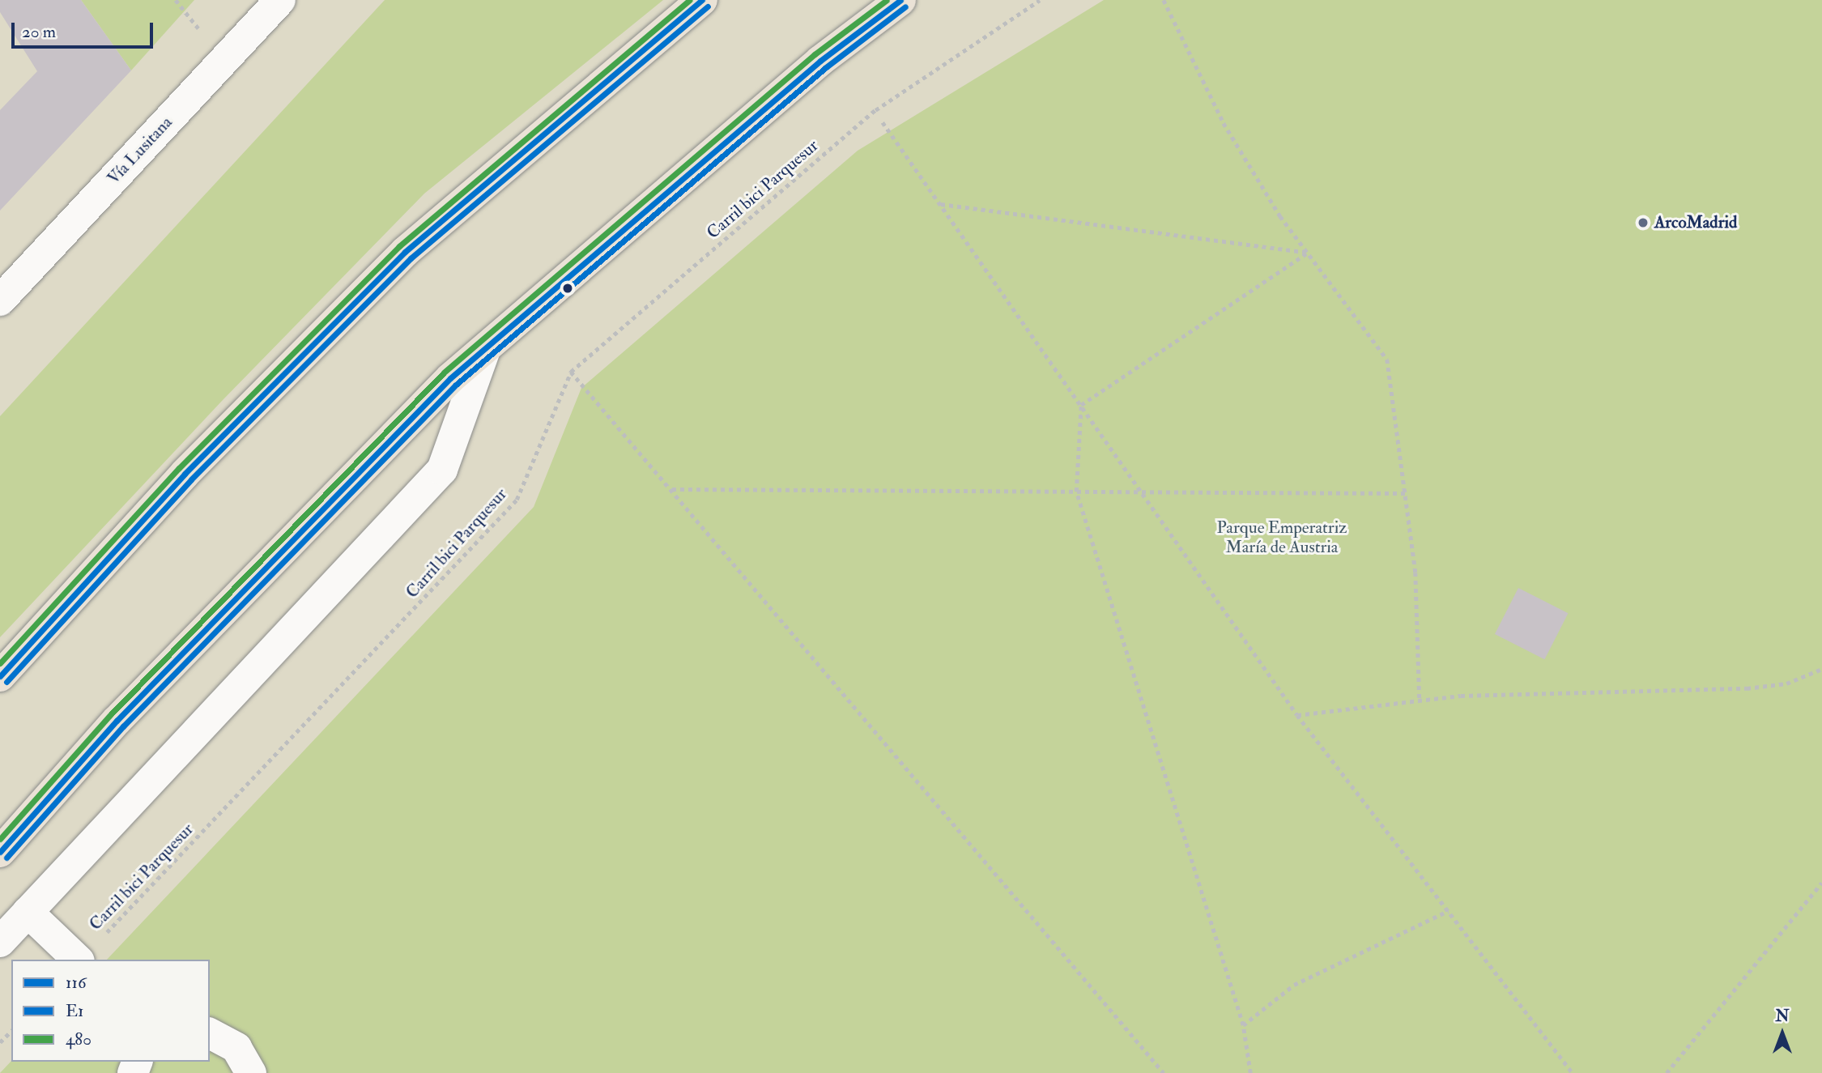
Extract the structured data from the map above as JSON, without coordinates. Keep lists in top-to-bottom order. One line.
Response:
{"streets":{"street":["Vía Lusitana"],"path":["Carril bici Parquesur"]},"parks":["Parque Emperatriz María de Austria"],"places":["ArcoMadrid"],"lines":["transit line 116","transit line 480","transit line E1"],"legend":["116","E1","480"],"scale_bar":"20 m","north":"top"}
